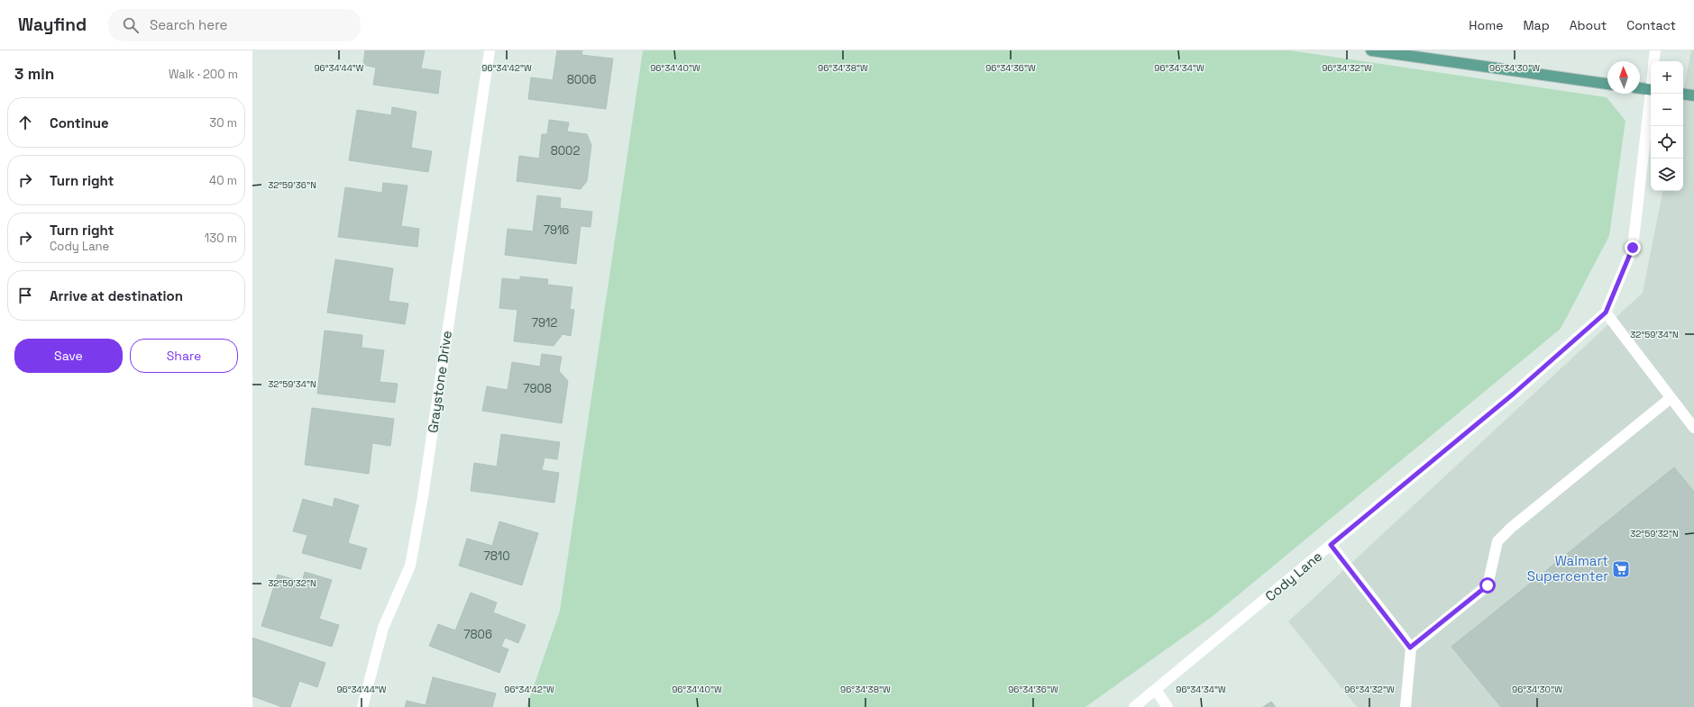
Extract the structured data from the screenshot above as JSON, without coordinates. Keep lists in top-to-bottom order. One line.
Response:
{"streets":{"street":["Graystone Drive","Cody Lane"]},"places":{"supermarket":["Walmart Supercenter"]},"house_numbers":["8006","8002","7916","7912","7908","7810","7806"],"north":"top","page":{"header":"Wayfind","search":"Search here","nav":["Home","Map","About","Contact"],"heading":["3 min","Walk · 200 m"],"map_buttons":["+","−"],"list":[["Continue","30 m"],["Turn right","40 m"],["Turn right","Cody Lane","130 m"],"Arrive at destination"],"buttons":["Save","Share"]},"coordinates":["96°34'44\"W","96°34'42\"W","96°34'40\"W","96°34'38\"W","96°34'36\"W","96°34'34\"W","96°34'32\"W","96°34'30\"W","32°59'36\"N","32°59'34\"N","32°59'32\"N"]}
